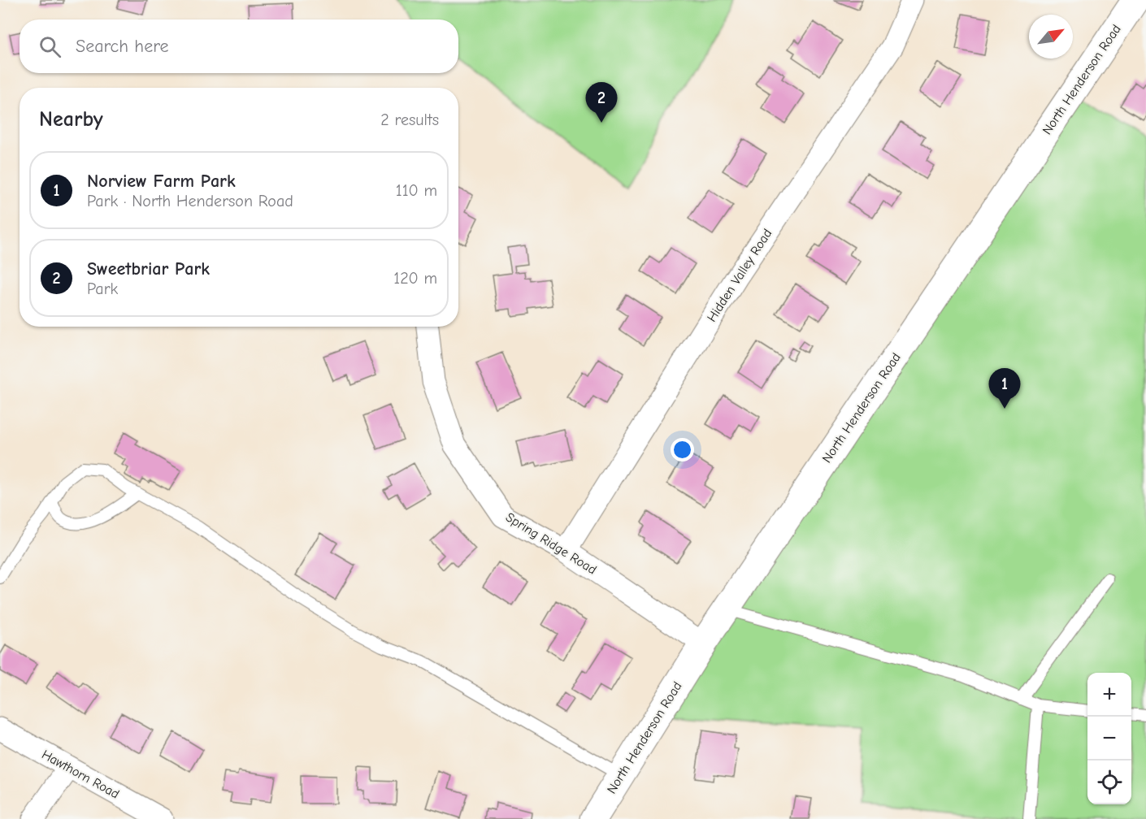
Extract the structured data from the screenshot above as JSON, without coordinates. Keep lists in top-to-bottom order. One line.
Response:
{"streets":{"street":["North Henderson Road","Hidden Valley Road","Spring Ridge Road","Hawthorn Road"]},"crossings":[["North Henderson Road","Spring Ridge Road"],["Hidden Valley Road","Spring Ridge Road"]],"north":"top right","page":{"search":"Search here","pins":["2","1"],"heading":["Nearby","2 results"],"list":[{"mark":"1","name":"Norview Farm Park","note":"Park · North Henderson Road","value":"110 m"},{"mark":"2","name":"Sweetbriar Park","note":"Park","value":"120 m"}],"map_buttons":["+","−"]}}
